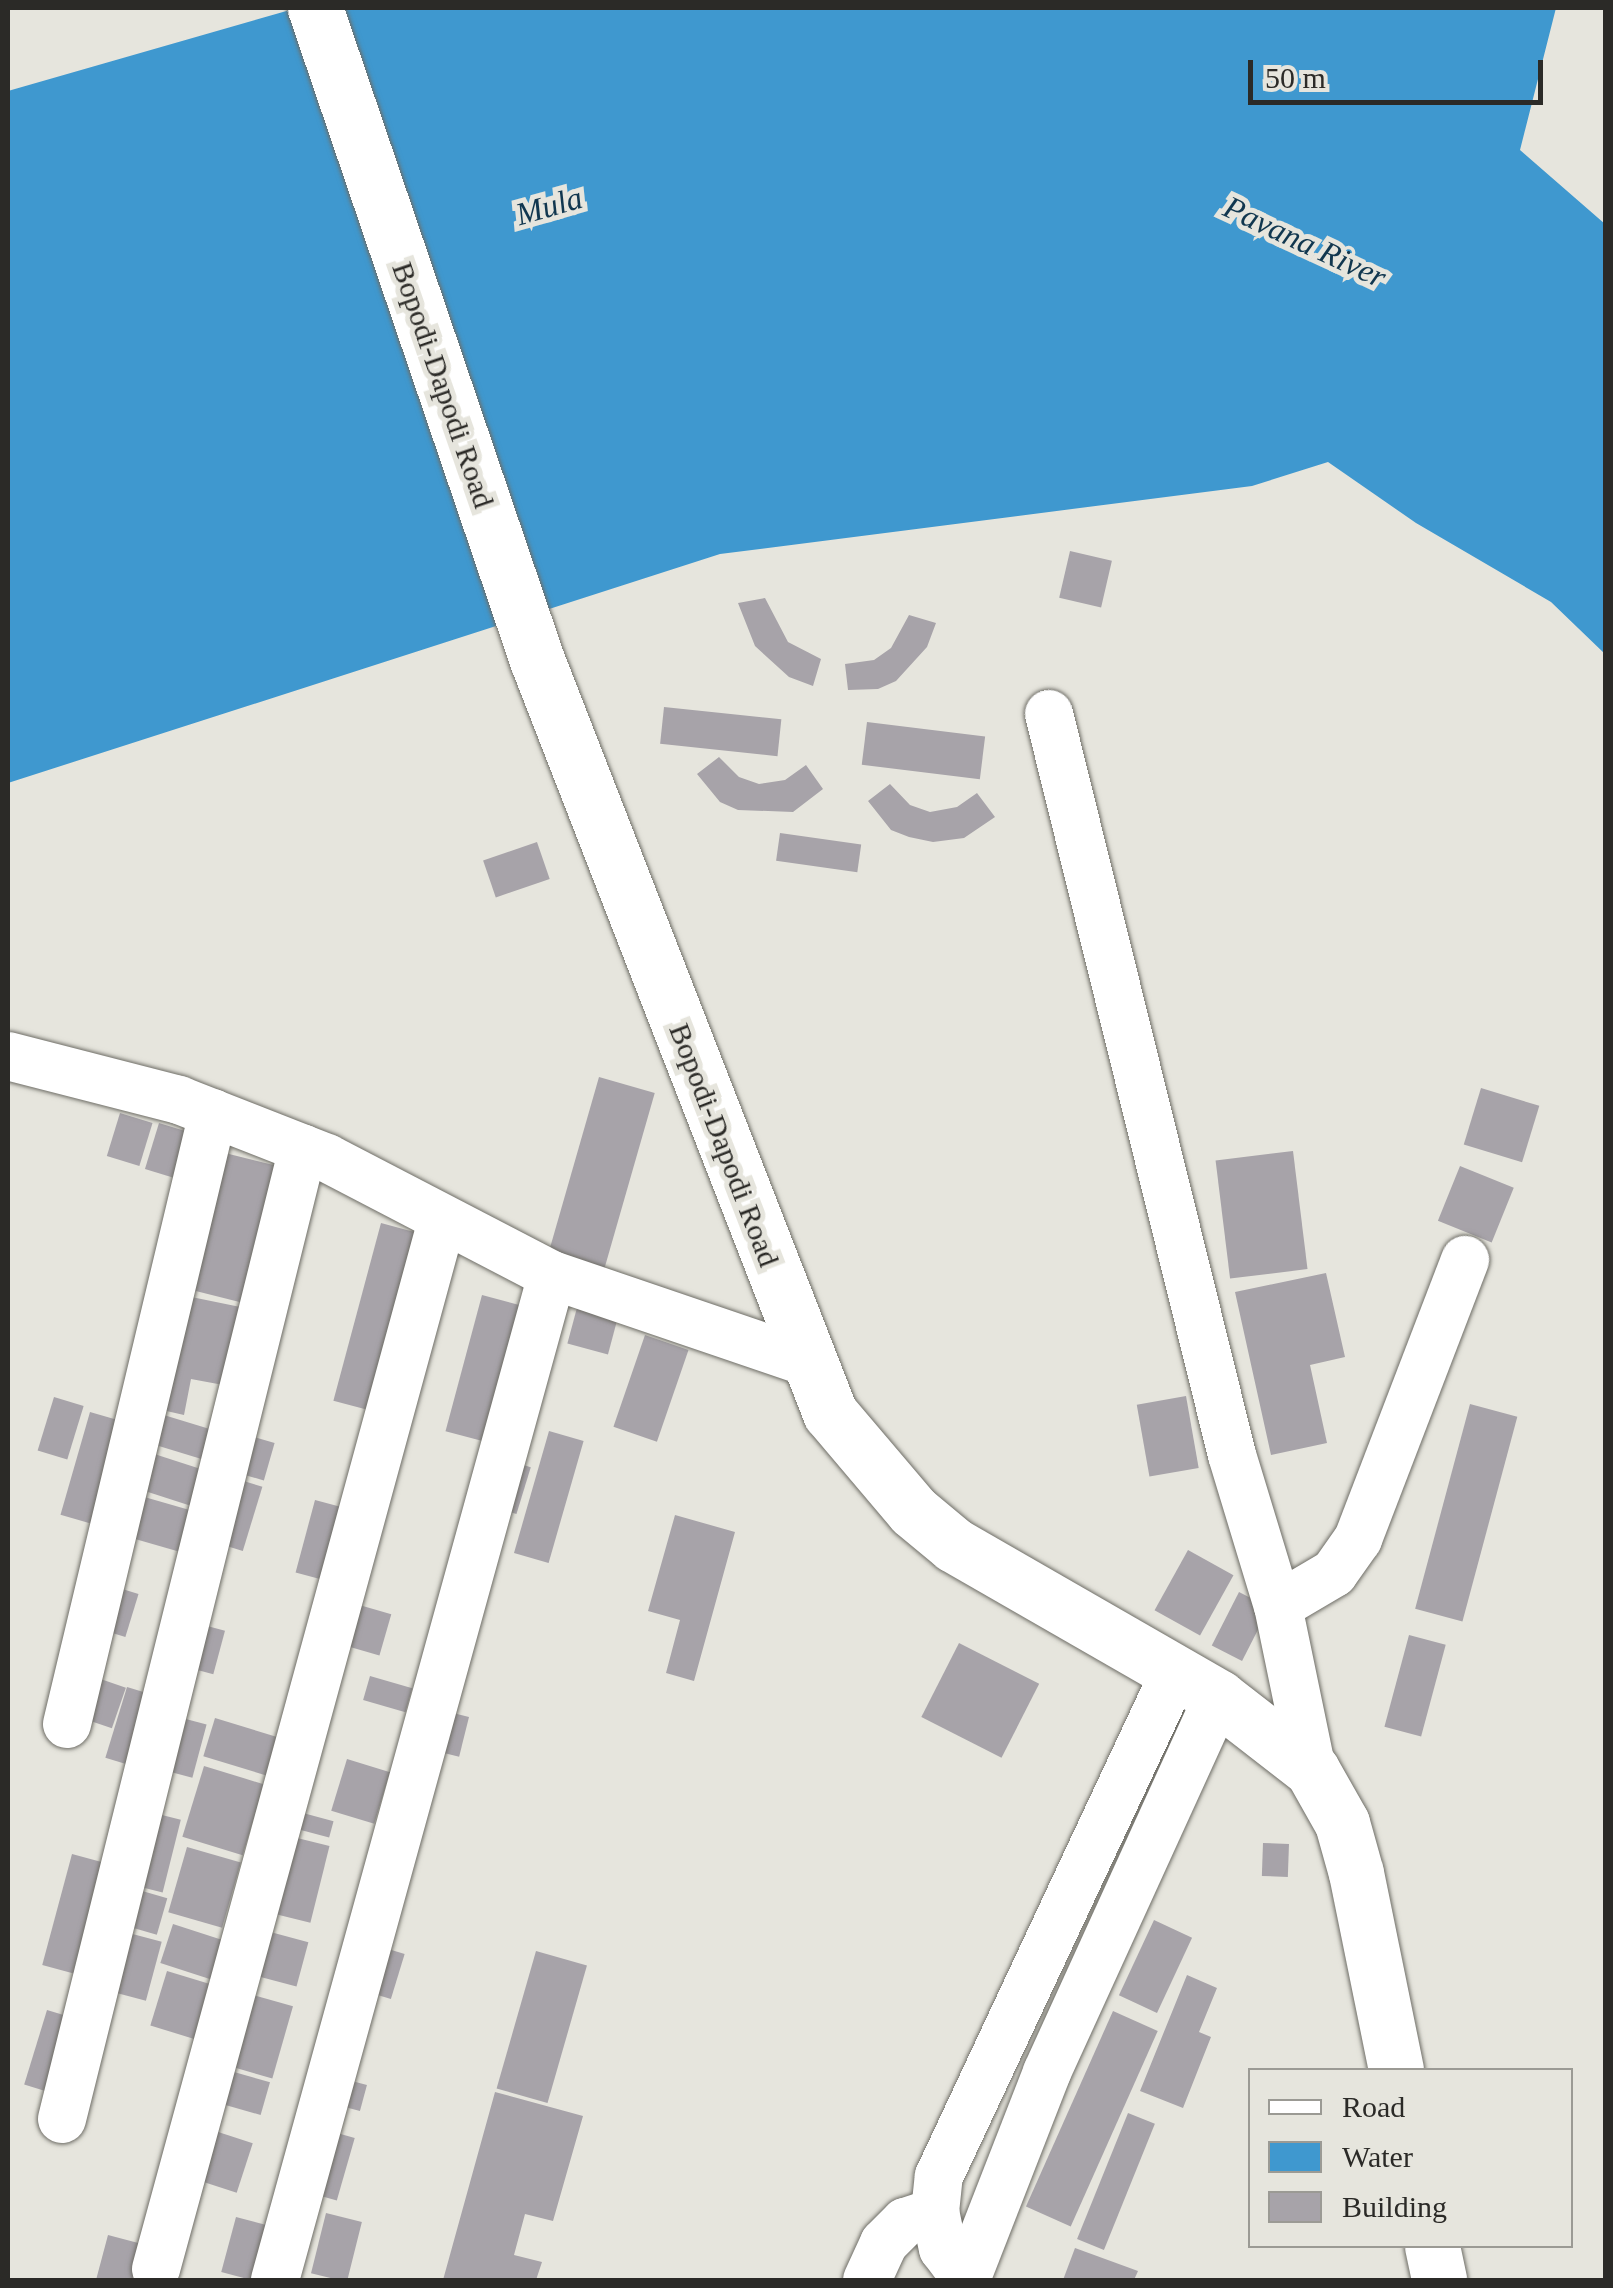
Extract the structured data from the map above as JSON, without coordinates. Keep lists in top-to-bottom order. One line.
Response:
{"streets":{"street":["Bopodi-Dapodi Road"]},"water":["Mula","Pavana River"],"legend":["Road","Water","Building"],"scale_bar":"50 m"}
